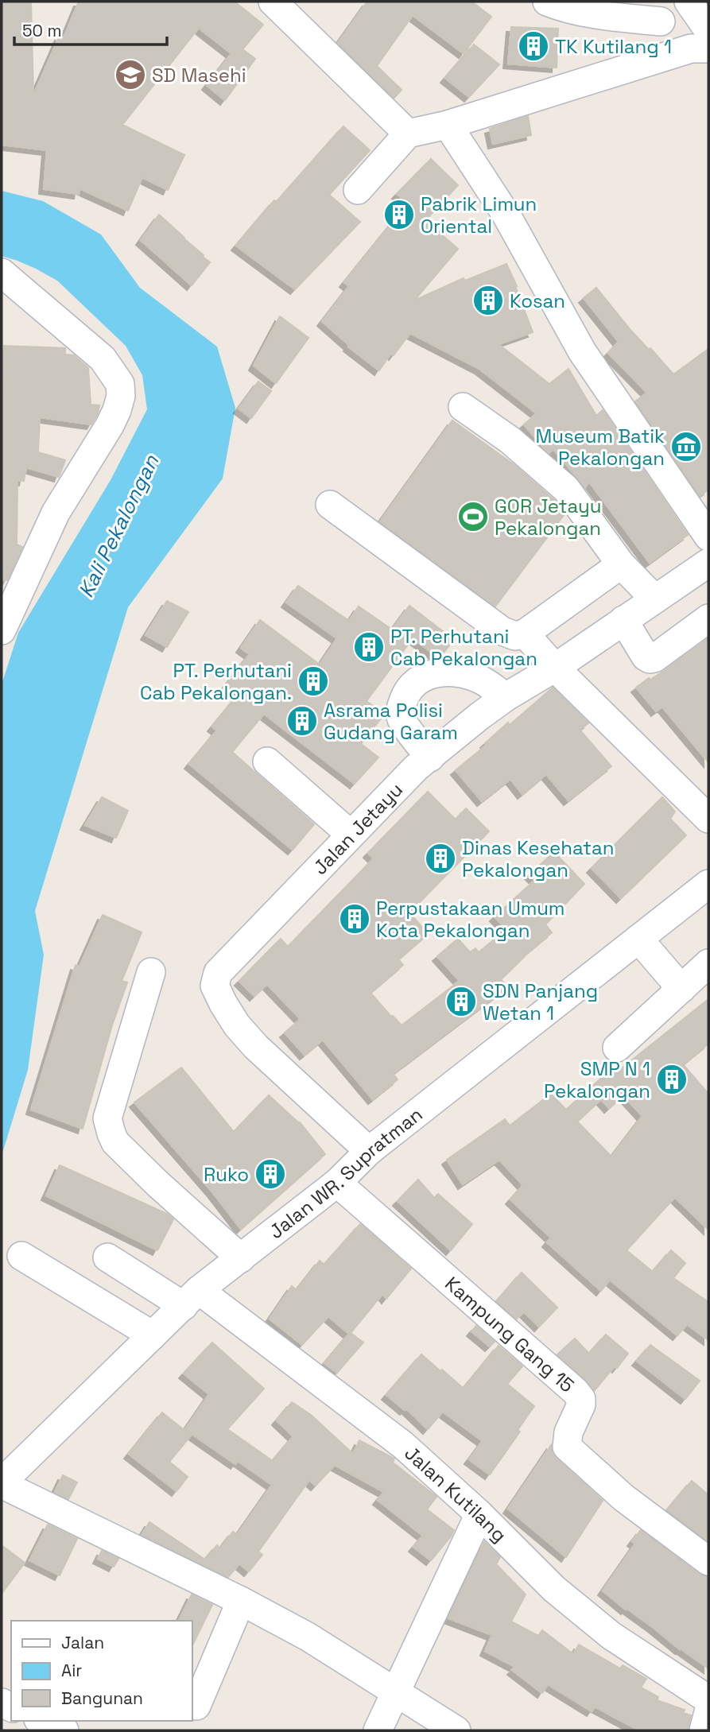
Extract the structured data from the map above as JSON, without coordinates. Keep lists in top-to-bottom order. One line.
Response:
{"streets":{"street":["Jalan Jetayu","Jalan WR. Supratman","Kampung Gang 15","Jalan Kutilang"]},"crossings":[["Jalan Jetayu","Jalan WR. Supratman"],["Jalan WR. Supratman","Kampung Gang 15"],["Jalan WR. Supratman","Jalan Kutilang"]],"water":["Kali Pekalongan"],"places":{"building":["TK Kutilang 1","Pabrik Limun Oriental","Kosan","PT. Perhutani Cab Pekalongan","PT. Perhutani Cab Pekalongan.","Asrama Polisi Gudang Garam","Dinas Kesehatan Pekalongan","Perpustakaan Umum Kota Pekalongan","SDN Panjang Wetan 1","SMP N 1 Pekalongan","Ruko"],"school or university":["SD Masehi"],"museum":["Museum Batik Pekalongan"],"sports":["GOR Jetayu Pekalongan"]},"legend":["Jalan","Air","Bangunan"],"scale_bar":"50 m"}
